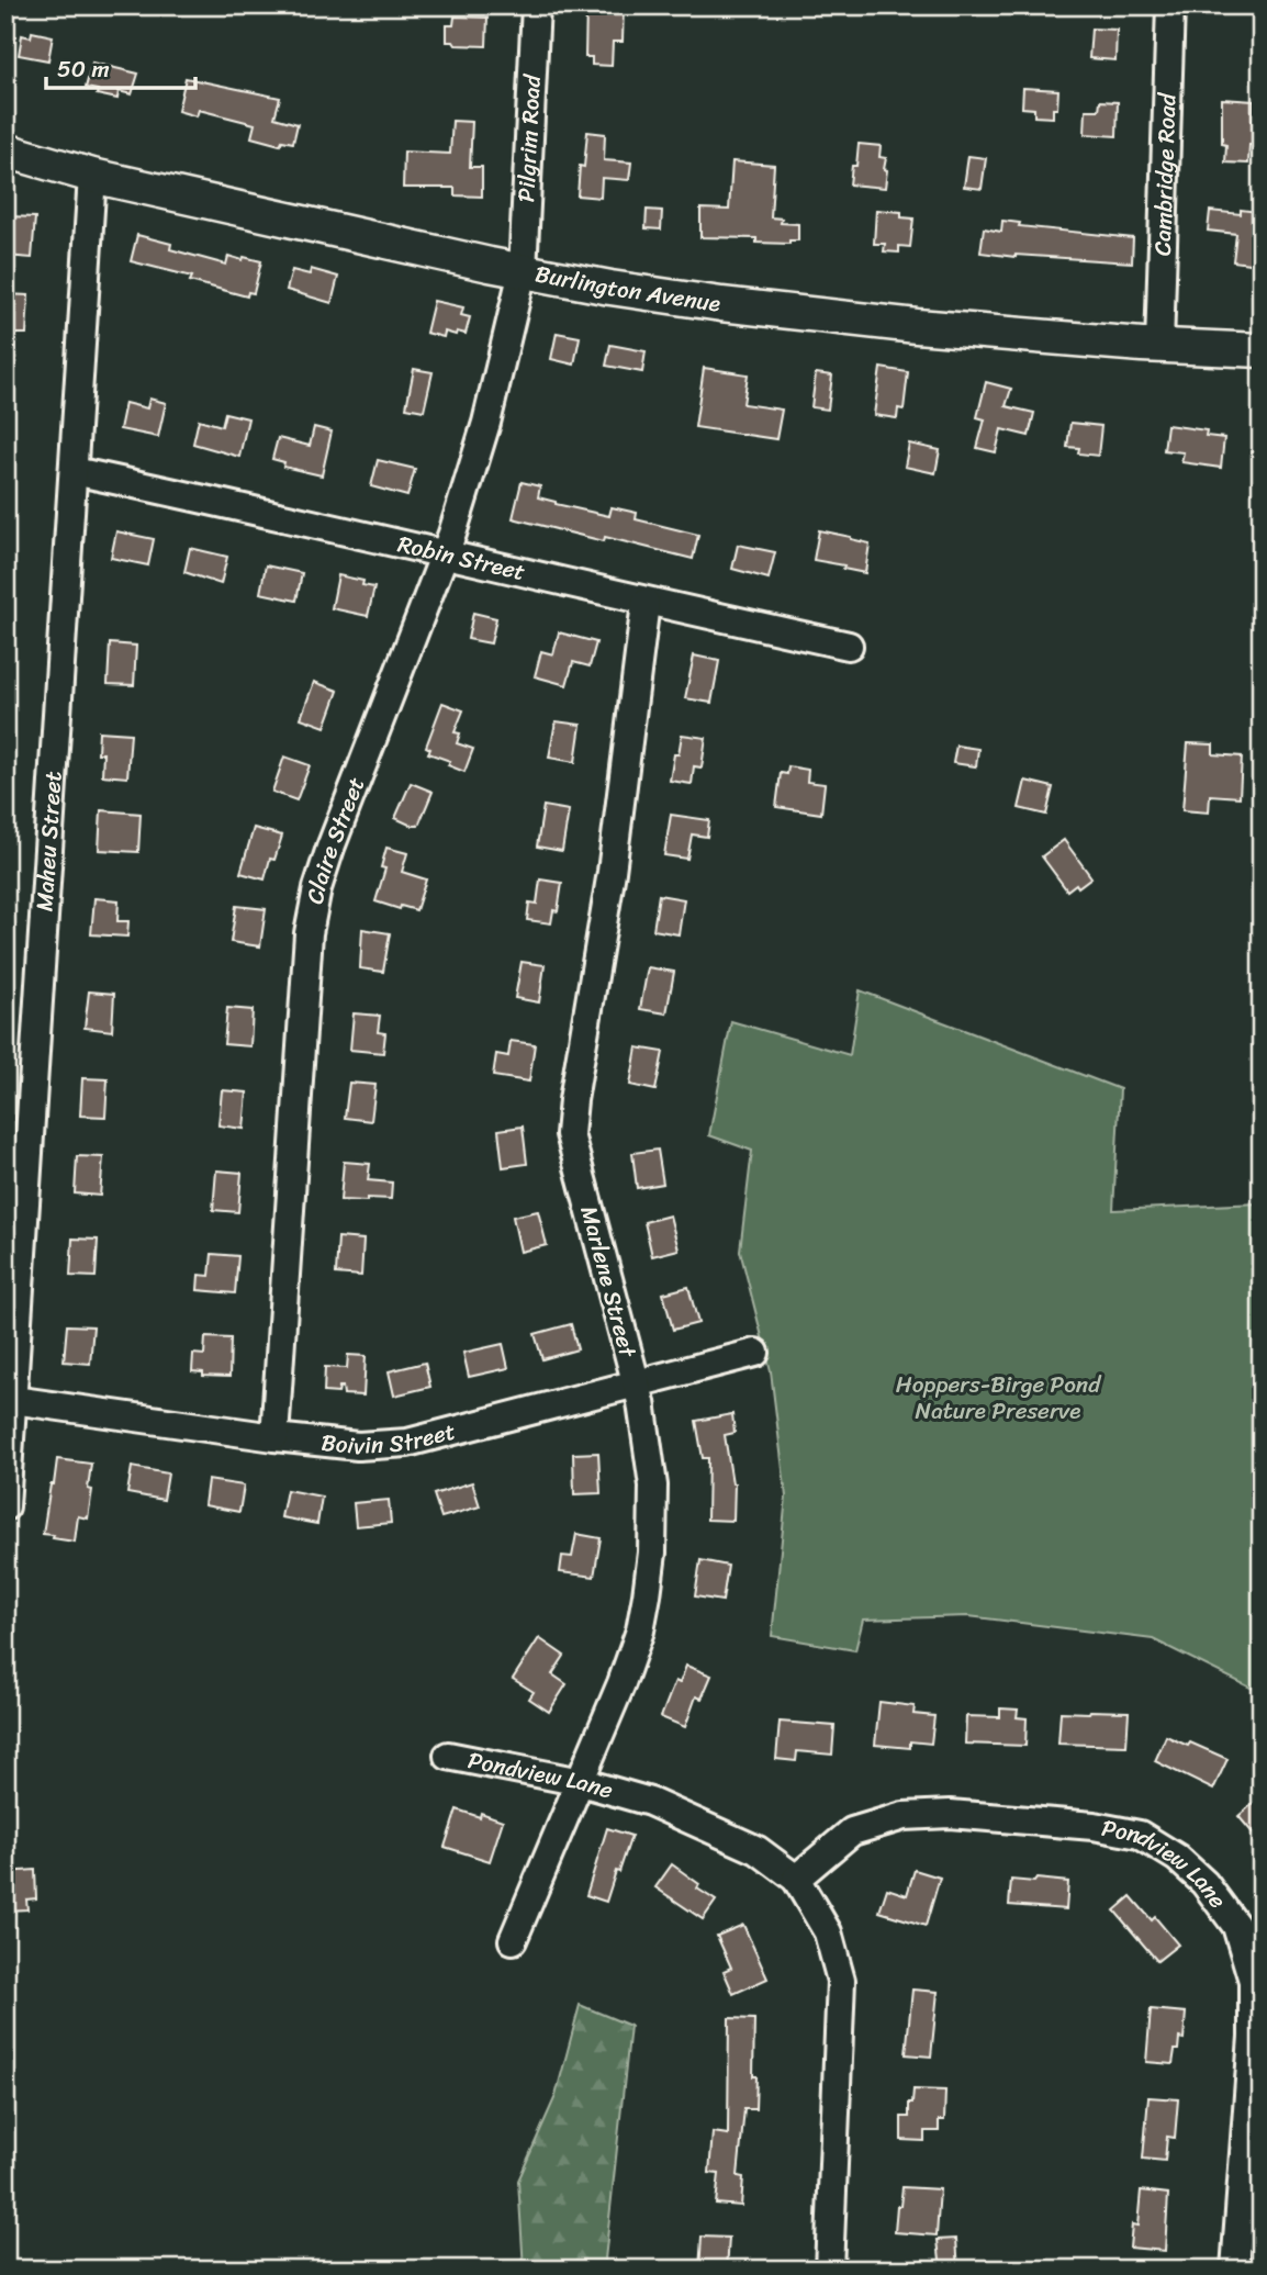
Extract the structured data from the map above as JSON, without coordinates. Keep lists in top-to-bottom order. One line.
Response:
{"streets":{"main road":["Burlington Avenue"],"street":["Pilgrim Road","Cambridge Road","Robin Street","Maheu Street","Claire Street","Marlene Street","Boivin Street","Pondview Lane"]},"crossings":[["Pilgrim Road","Burlington Avenue"],["Pilgrim Road","Claire Street"],["Cambridge Road","Burlington Avenue"],["Burlington Avenue","Maheu Street"],["Burlington Avenue","Claire Street"],["Robin Street","Maheu Street"],["Robin Street","Claire Street"],["Robin Street","Marlene Street"],["Maheu Street","Boivin Street"],["Claire Street","Boivin Street"],["Marlene Street","Boivin Street"],["Marlene Street","Pondview Lane"]],"parks":["Hoppers-Birge Pond Nature Preserve"],"scale_bar":"50 m"}
